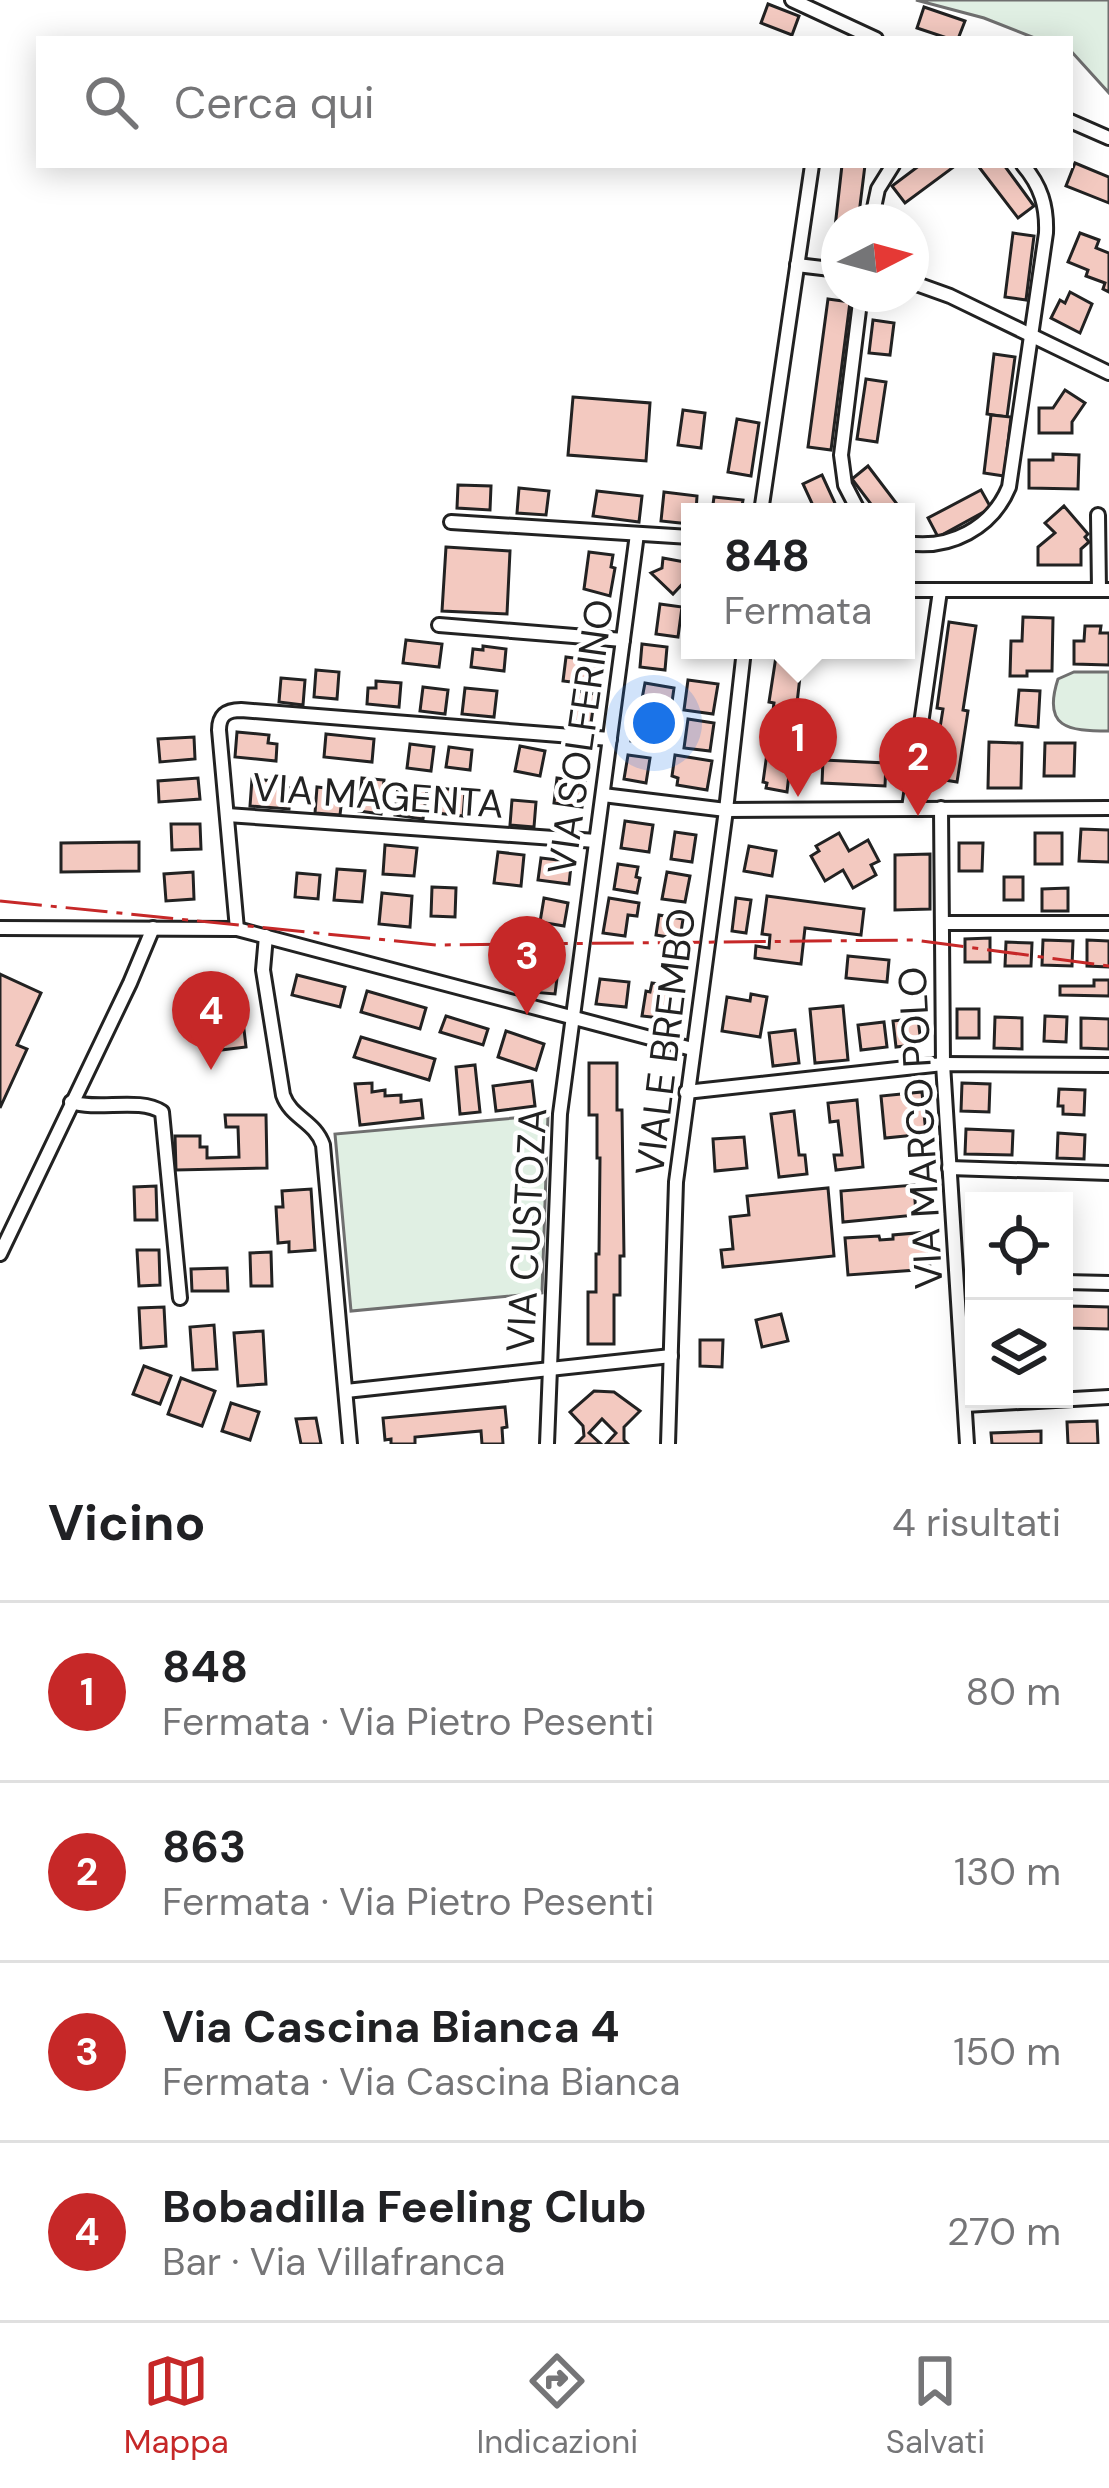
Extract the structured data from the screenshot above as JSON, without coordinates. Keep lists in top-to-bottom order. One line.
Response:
{"streets":{"street":["VIA SOLFERINO","VIA MAGENTA","VIALE BREMBO","VIA MARCO POLO","VIA CUSTOZA"]},"crossings":[["VIA SOLFERINO","VIA MAGENTA"],["VIA SOLFERINO","VIA CUSTOZA"]],"north":"right","page":{"search":"Cerca qui","popup":["848","Fermata"],"pins":["1","2","3","4"],"heading":["Vicino","4 risultati"],"list":[{"mark":"1","name":"848","note":"Fermata · Via Pietro Pesenti","value":"80 m"},{"mark":"2","name":"863","note":"Fermata · Via Pietro Pesenti","value":"130 m"},{"mark":"3","name":"Via Cascina Bianca 4","note":"Fermata · Via Cascina Bianca","value":"150 m"},{"mark":"4","name":"Bobadilla Feeling Club","note":"Bar · Via Villafranca","value":"270 m"}],"nav":["Mappa","Indicazioni","Salvati"]}}
